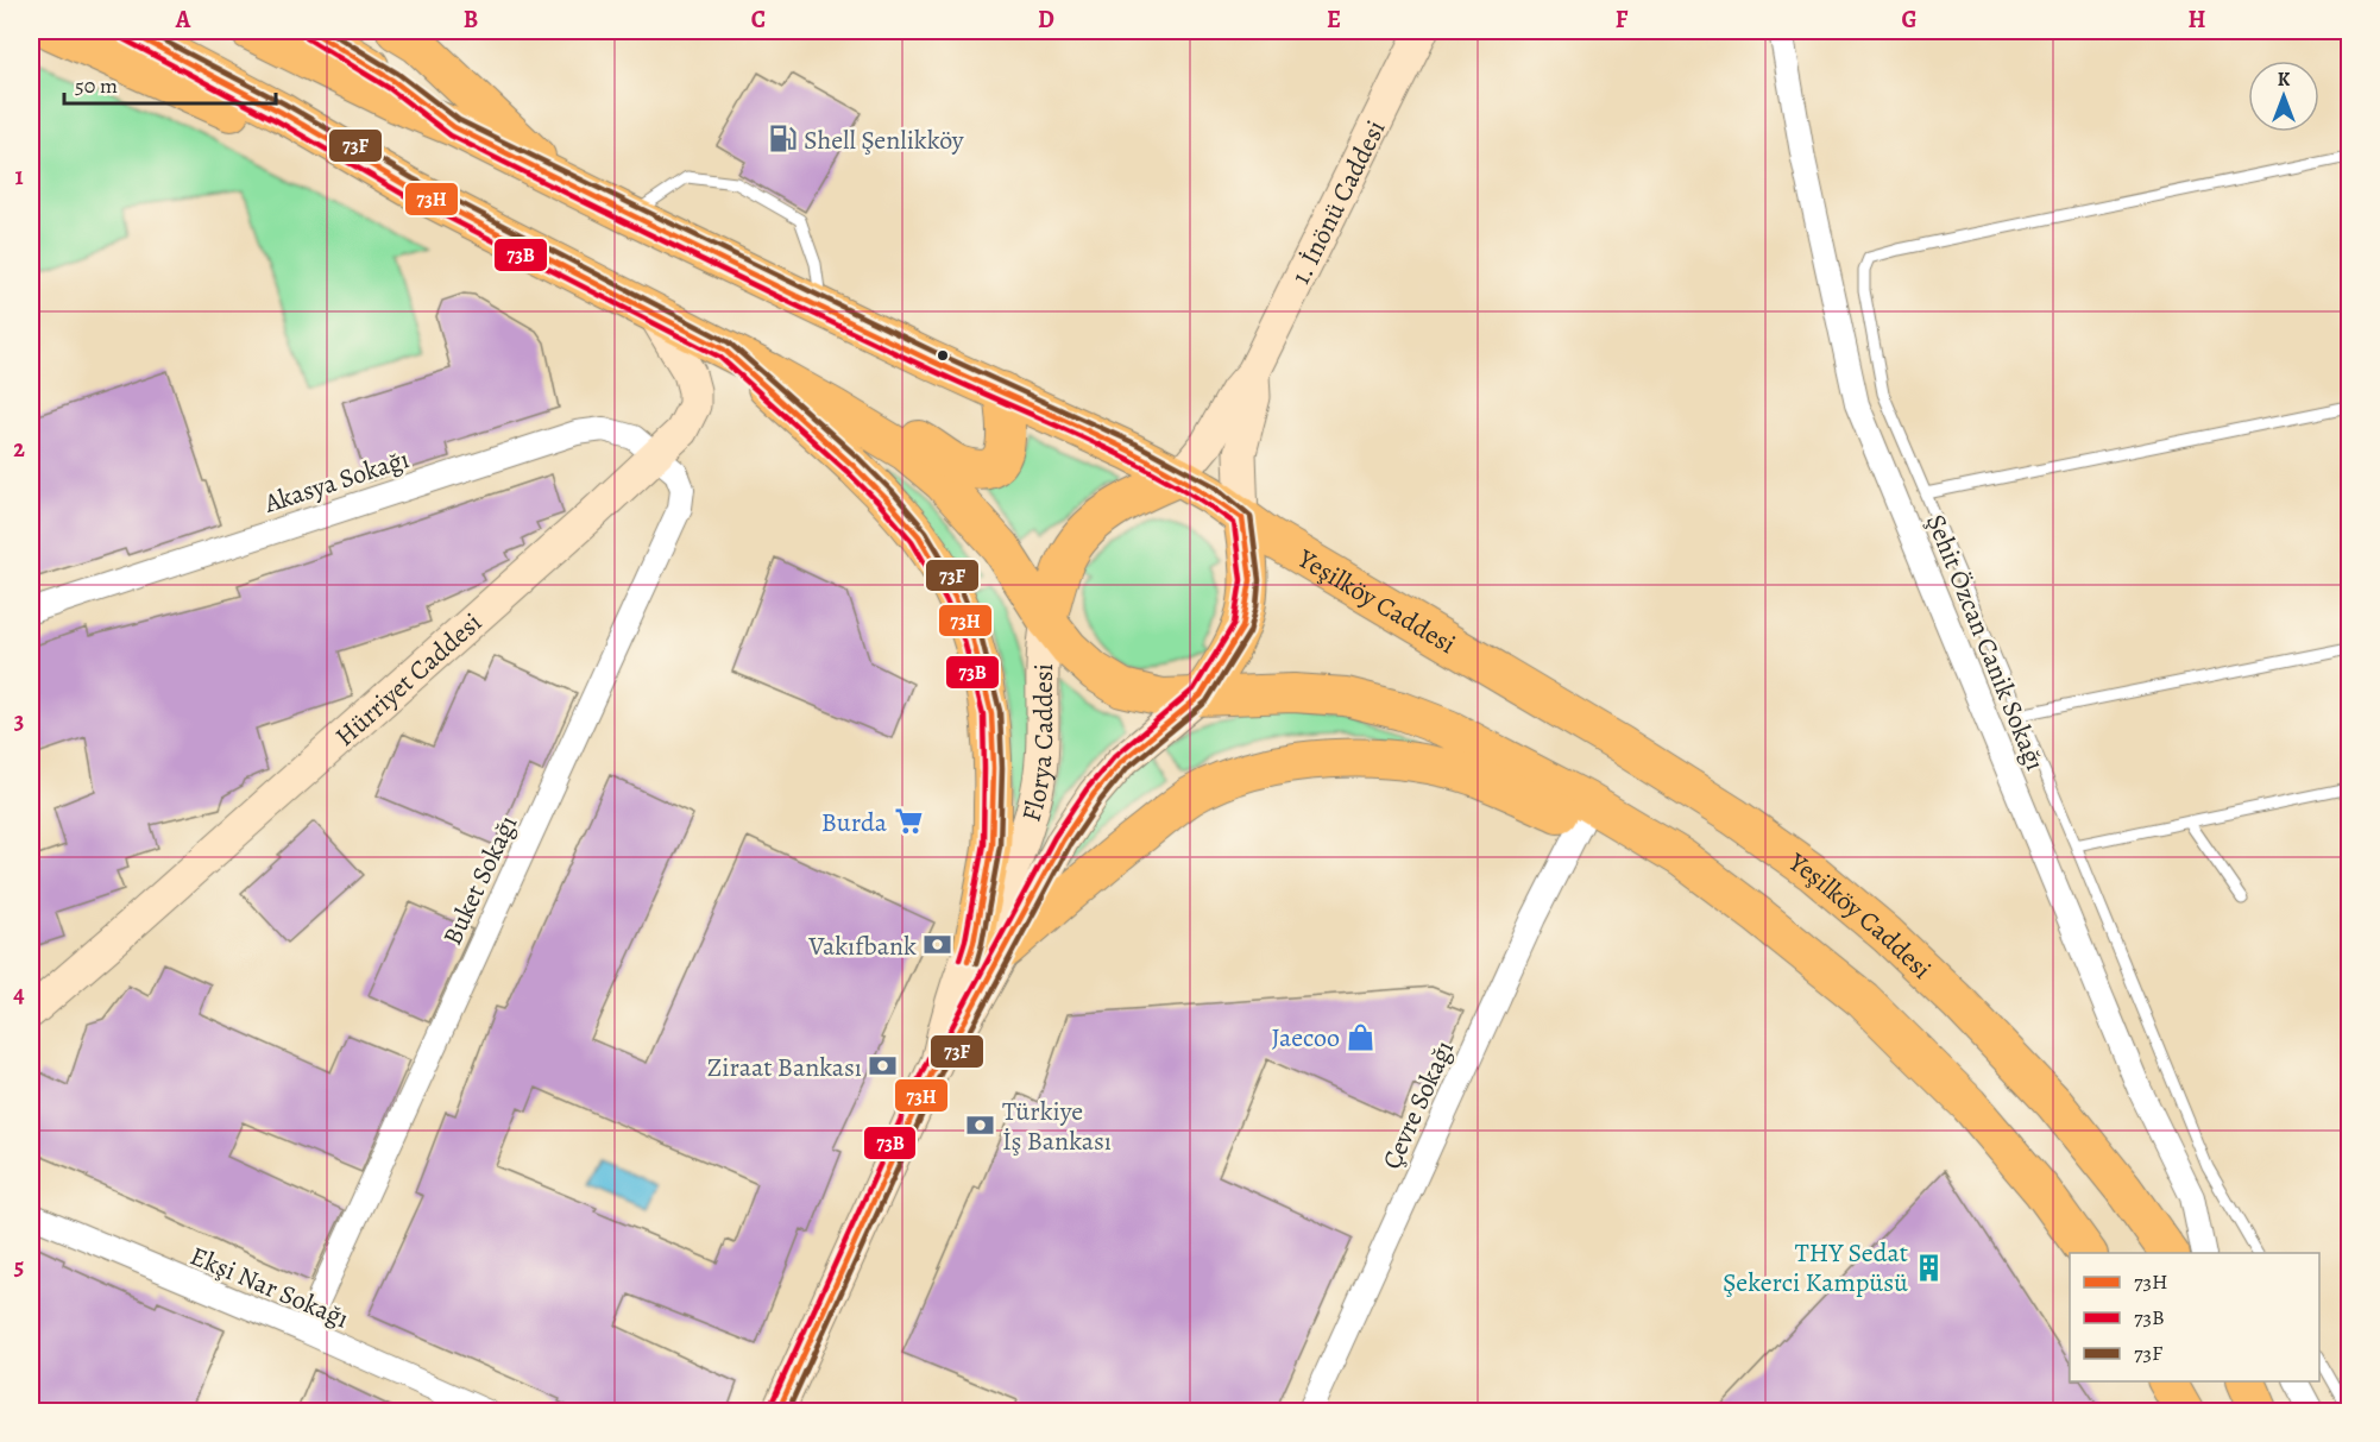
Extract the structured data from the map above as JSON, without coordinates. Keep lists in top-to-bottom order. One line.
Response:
{"streets":{"highway":["Yeşilköy Caddesi"],"main road":["1. İnönü Caddesi","Hürriyet Caddesi","Florya Caddesi"],"street":["Akasya Sokağı","Şehit Özcan Canik Sokağı","Buket Sokağı","Çevre Sokağı","Ekşi Nar Sokağı"]},"crossings":[["Akasya Sokağı","Hürriyet Caddesi"],["Akasya Sokağı","Buket Sokağı"],["Yeşilköy Caddesi","Florya Caddesi"],["Hürriyet Caddesi","Buket Sokağı"],["Buket Sokağı","Ekşi Nar Sokağı"]],"places":{"fuel station":["Shell Şenlikköy"],"supermarket":["Burda"],"bank":["Vakıfbank","Ziraat Bankası","Türkiye İş Bankası"],"shop":["Jaecoo"],"building":["THY Sedat Şekerci Kampüsü"]},"lines":["transit line 73H","transit line 73F","transit line 73B"],"legend":["73H","73B","73F"],"scale_bar":"50 m","north":"top","grid":{"columns":["A","B","C","D","E","F","G","H"],"rows":["1","2","3","4","5"]}}
